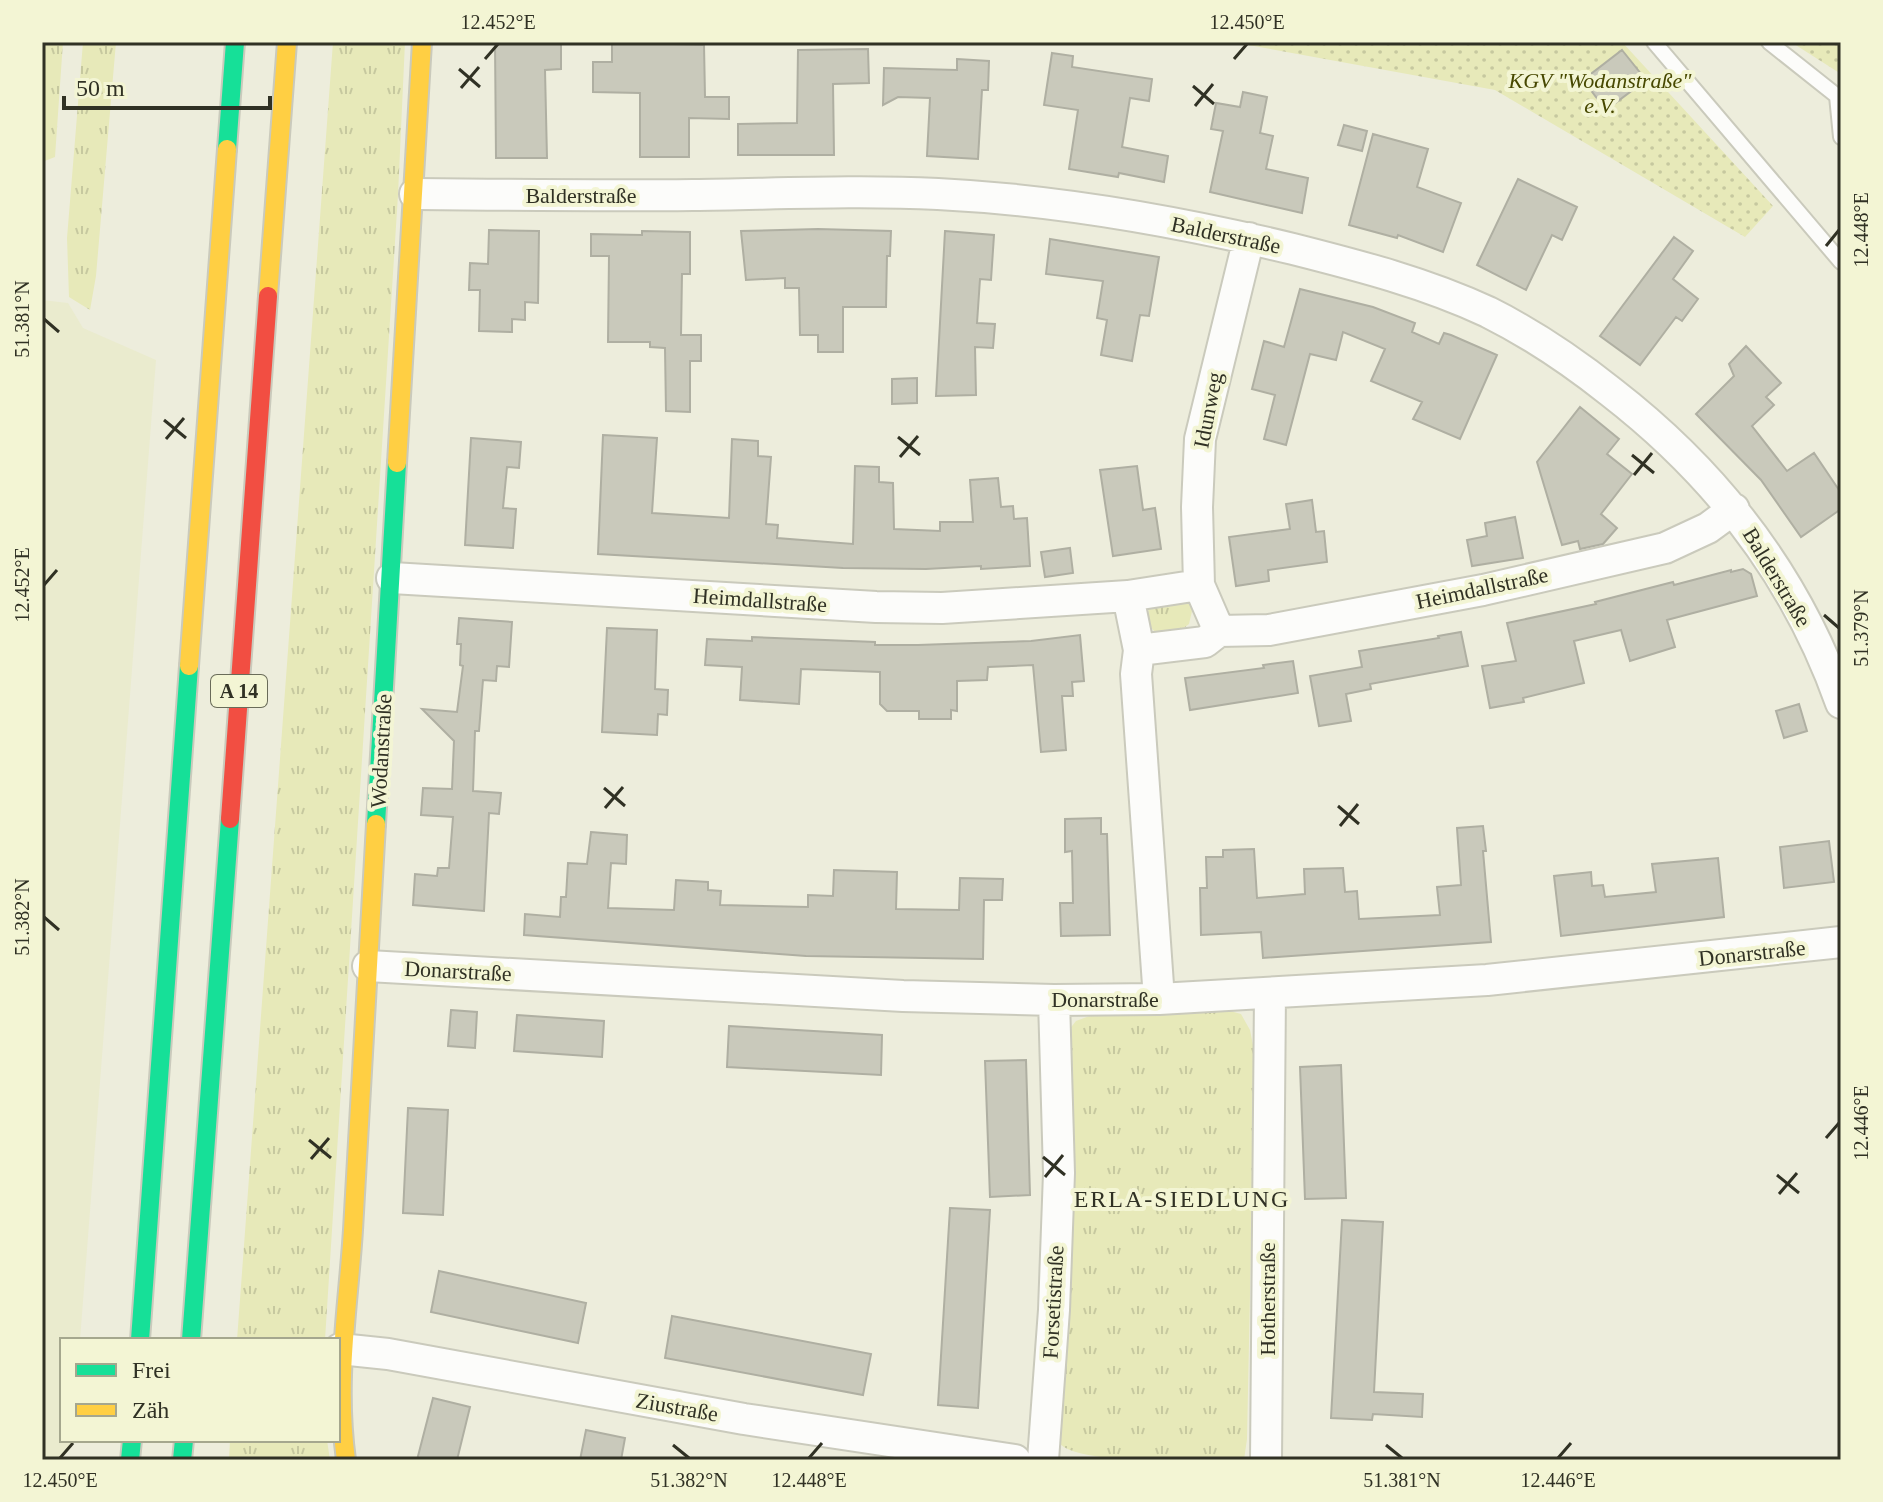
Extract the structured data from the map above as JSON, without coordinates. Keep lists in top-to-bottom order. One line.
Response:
{"streets":{"main road":["A 14","Wodanstraße"],"street":["Balderstraße","Idunweg","Heimdallstraße","Donarstraße","Hotherstraße","Forsetistraße","Ziustraße"]},"crossings":[["Balderstraße","Idunweg"],["Balderstraße","Heimdallstraße"],["Balderstraße","Wodanstraße"],["Idunweg","Heimdallstraße"],["Heimdallstraße","Wodanstraße"],["Wodanstraße","Donarstraße"],["Wodanstraße","Ziustraße"],["Donarstraße","Hotherstraße"],["Donarstraße","Forsetistraße"]],"districts":["ERLA-SIEDLUNG"],"parks":["KGV \"Wodanstraße\" e.V."],"legend":["Frei","Zäh"],"scale_bar":"50 m","coordinates":["12.452°E","12.450°E","12.448°E","51.381°N","51.379°N","51.382°N","12.446°E"]}
